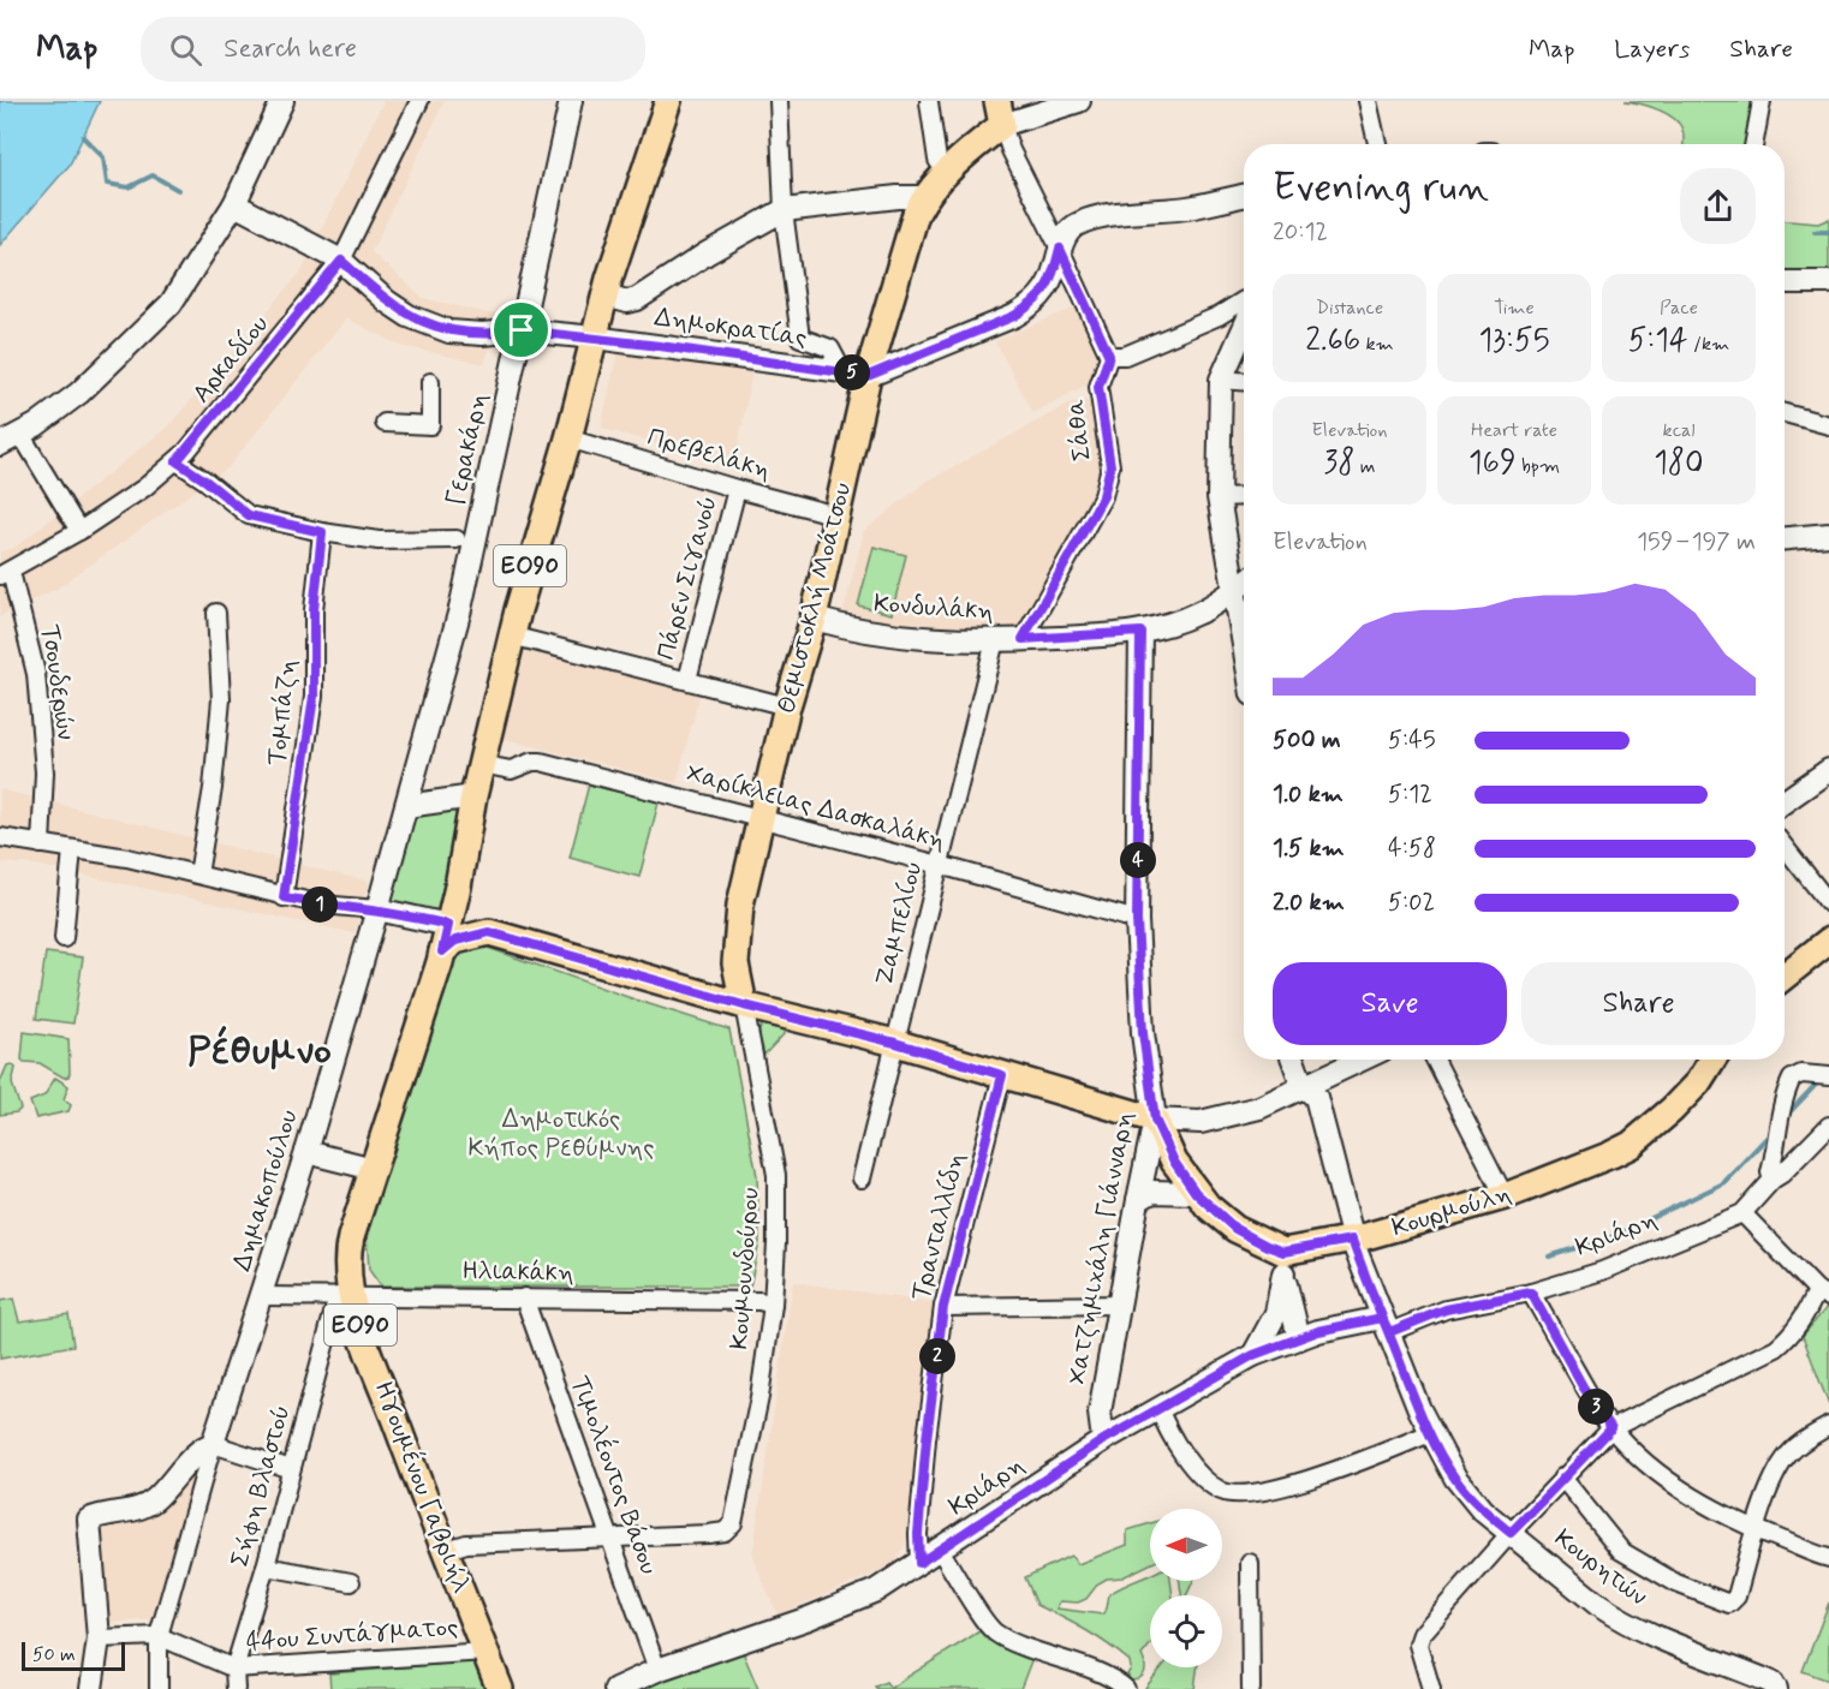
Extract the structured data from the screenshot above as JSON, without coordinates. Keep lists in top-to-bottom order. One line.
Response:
{"streets":{"main road":["ΕΟ90","Θεμιστοκλή Μοάτσου","Κουρμούλη","Ηγουμένου Γαβριήλ"],"street":["Δημοκρατίας","Αρκαδίου","Σάθα","Γερακάρη","Πρεβελάκη","Πάρεν Σιγανού","Κονδυλάκη","Τσουδερών","Τομπάζη","Χαρίκλειας Δασκαλάκη","Ζαμπελίου","Δημακοπούλου","Τρανταλλίδη","Κριάρη","Χατζημιχάλη Γιάνναρη","Κουμουνδούρου","Ηλιακάκη","Τιμολέοντος Βάσου","Σήφη Βλαστού","Κουρητών","44ου Συντάγματος"]},"crossings":[["Δημοκρατίας","Αρκαδίου"],["Δημοκρατίας","Γερακάρη"],["Δημοκρατίας","ΕΟ90"],["Δημοκρατίας","Θεμιστοκλή Μοάτσου"],["Αρκαδίου","Τσουδερών"],["Σάθα","Κονδυλάκη"],["Γερακάρη","Δημακοπούλου"],["Πρεβελάκη","ΕΟ90"],["Πρεβελάκη","Πάρεν Σιγανού"],["Πρεβελάκη","Θεμιστοκλή Μοάτσου"],["ΕΟ90","Χαρίκλειας Δασκαλάκη"],["ΕΟ90","Ηγουμένου Γαβριήλ"],["Θεμιστοκλή Μοάτσου","Κονδυλάκη"],["Θεμιστοκλή Μοάτσου","Χαρίκλειας Δασκαλάκη"],["Θεμιστοκλή Μοάτσου","Κουμουνδούρου"],["Κονδυλάκη","Ζαμπελίου"],["Κονδυλάκη","Χατζημιχάλη Γιάνναρη"],["Χαρίκλειας Δασκαλάκη","Ζαμπελίου"],["Χαρίκλειας Δασκαλάκη","Χατζημιχάλη Γιάνναρη"],["Δημακοπούλου","Ηλιακάκη"],["Κουρμούλη","Κουρητών"],["Τρανταλλίδη","Κριάρη"],["Κριάρη","Χατζημιχάλη Γιάνναρη"],["Κριάρη","Τιμολέοντος Βάσου"],["Κριάρη","Κουρητών"],["Κουμουνδούρου","Ηλιακάκη"],["Κουμουνδούρου","Τιμολέοντος Βάσου"],["Ηλιακάκη","Τιμολέοντος Βάσου"],["Ηλιακάκη","Σήφη Βλαστού"],["Ηλιακάκη","Ηγουμένου Γαβριήλ"],["Σήφη Βλαστού","Ηγουμένου Γαβριήλ"],["Σήφη Βλαστού","44ου Συντάγματος"],["Ηγουμένου Γαβριήλ","44ου Συντάγματος"]],"districts":["Ρέθυμνο"],"parks":["Δημοτικός Κήπος Ρεθύμνης"],"scale_bar":"50 m","north":"left","page":{"header":"Map","search":"Search here","nav":["Map","Layers","Share"],"heading":["Evening run","20:12"],"stats":[["Distance","2.66 km"],["Time","13:55"],["Pace","5:14 /km"],["Elevation","38 m"],["Heart rate","169 bpm"],["kcal","180"]],"pins":["5","4","1","2","3"],"chart":["Elevation","159–197 m"],"list":[{"name":"500 m","note":"5:45"},{"name":"1.0 km","note":"5:12"},{"name":"1.5 km","note":"4:58"},{"name":"2.0 km","note":"5:02"}],"buttons":["Save","Share"],"scale":"50 m"}}
